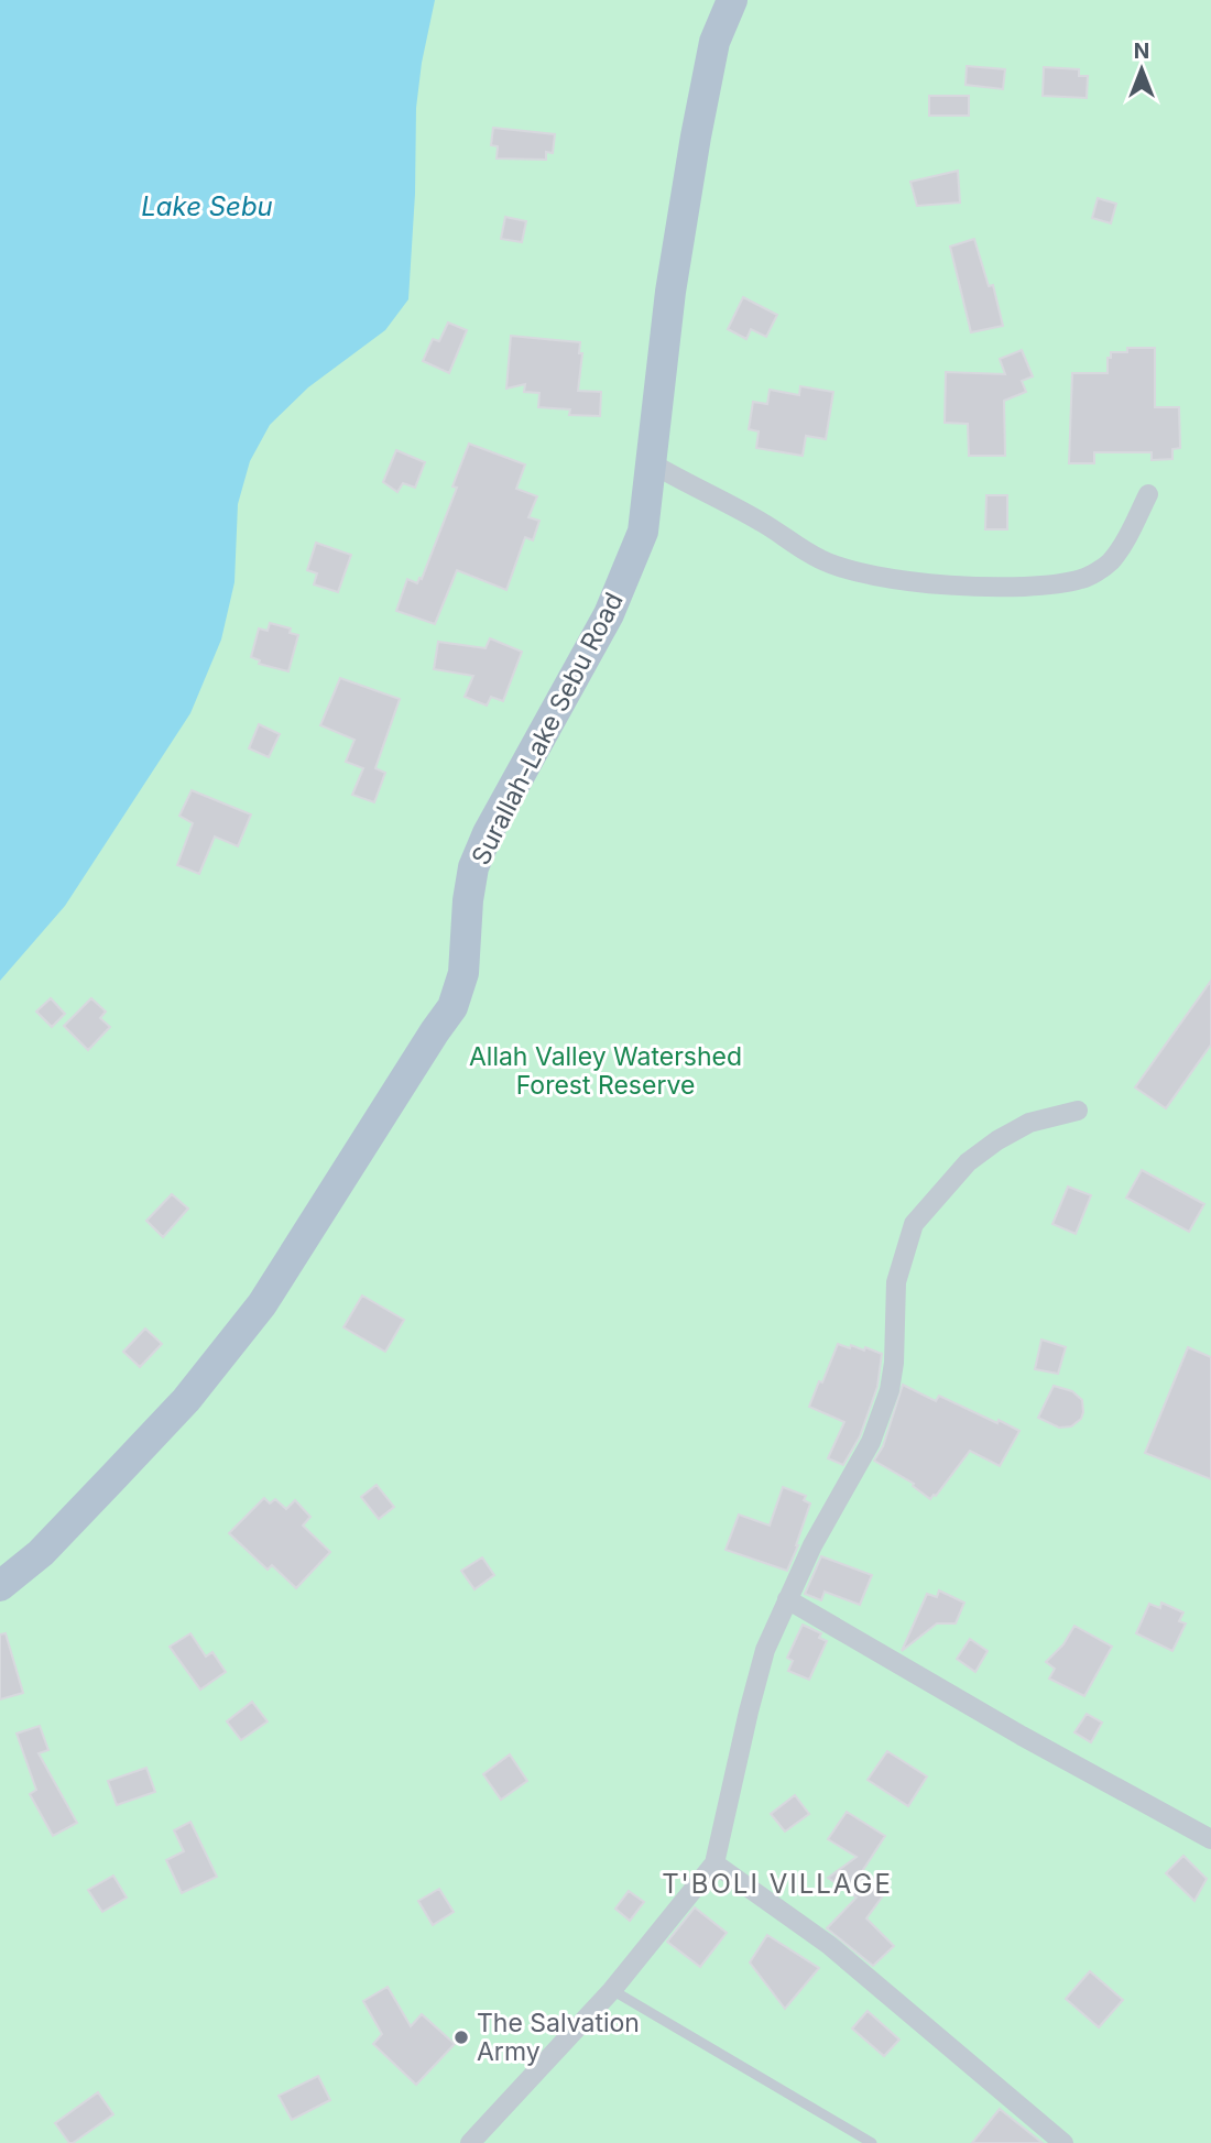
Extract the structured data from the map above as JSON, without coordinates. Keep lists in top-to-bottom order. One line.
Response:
{"streets":{"main road":["Surallah-Lake Sebu Road"]},"districts":["T'BOLI VILLAGE"],"water":["Lake Sebu"],"parks":["Allah Valley Watershed Forest Reserve"],"places":["The Salvation Army"],"north":"top"}
